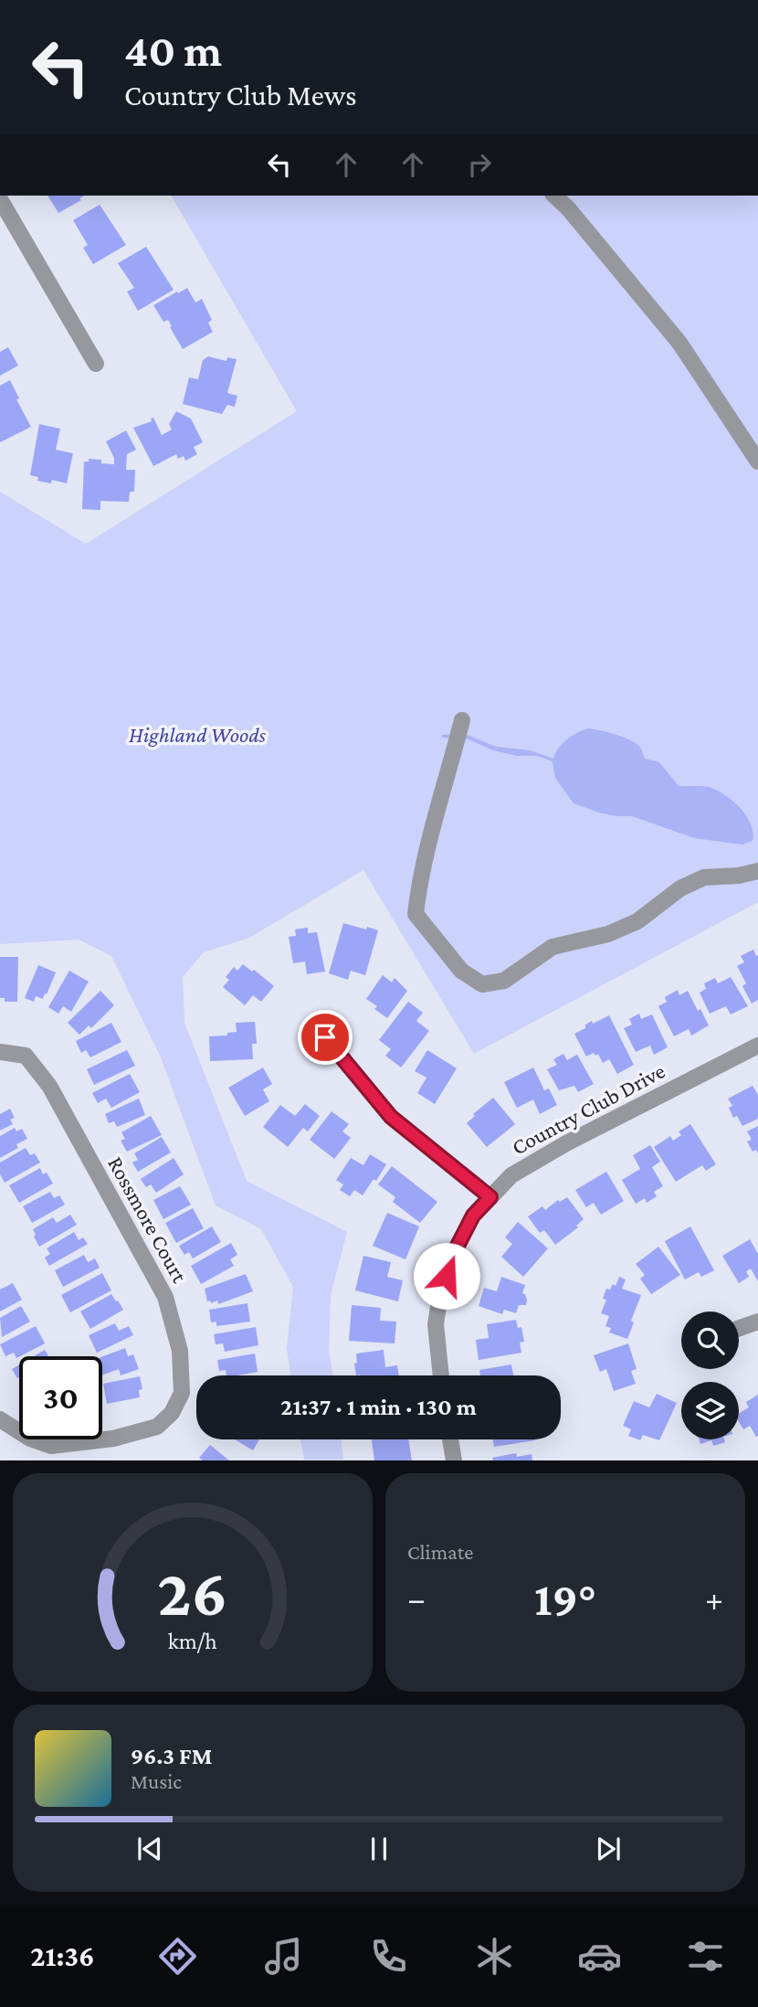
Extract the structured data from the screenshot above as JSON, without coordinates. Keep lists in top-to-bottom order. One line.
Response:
{"streets":{"street":["Country Club Drive","Rossmore Court"]},"parks":["Highland Woods"],"page":{"turn":["40 m","Country Club Mews"],"limit":"30","trip":"21:37 · 1 min · 130 m","tile":"Climate","heat":["−","19°","+"],"song":["96.3 FM","Music"],"tabs":"21:36","gauge":["26","km/h"]}}
